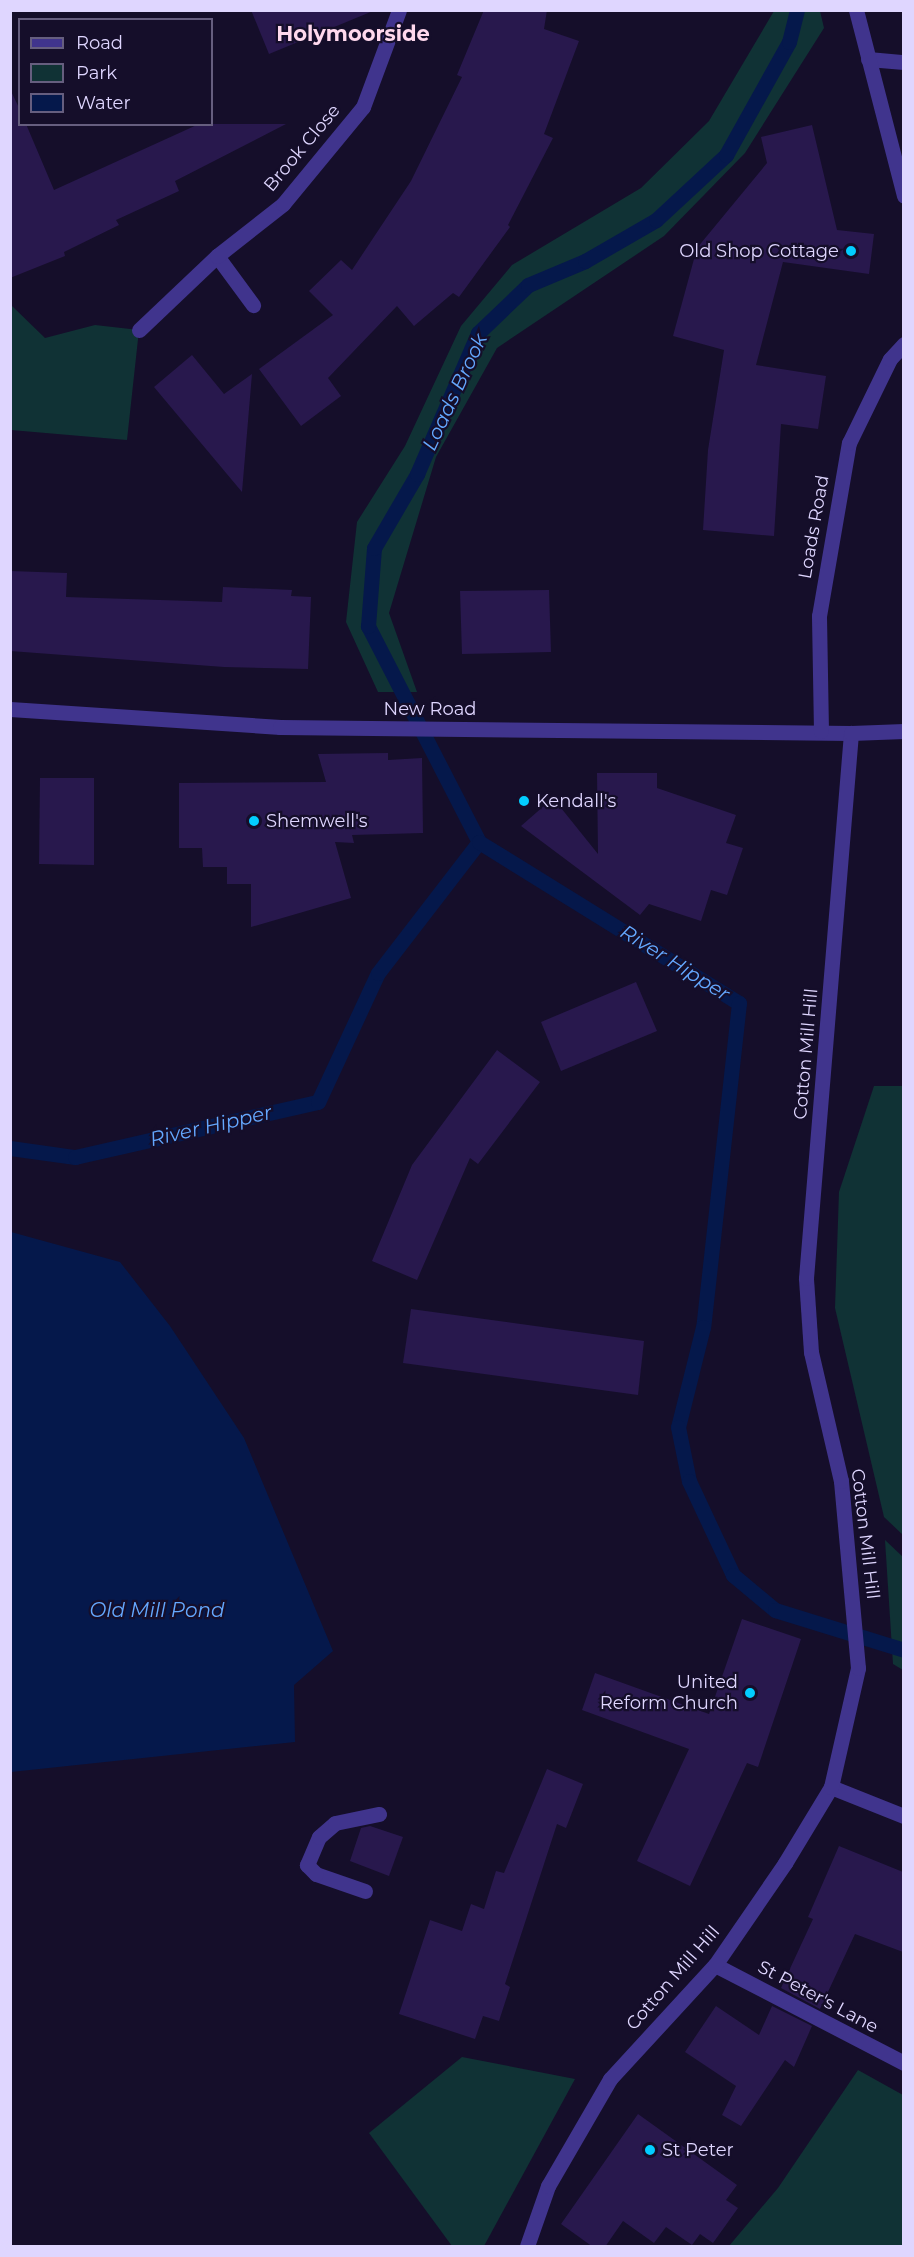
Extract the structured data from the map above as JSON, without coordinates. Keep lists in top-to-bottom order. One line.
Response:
{"streets":{"street":["Brook Close","Loads Road","New Road","Cotton Mill Hill","St Peter's Lane"]},"crossings":[["Loads Road","New Road"],["New Road","Cotton Mill Hill"],["Cotton Mill Hill","St Peter's Lane"]],"districts":["Holymoorside"],"water":["Loads Brook","River Hipper","Old Mill Pond"],"places":["Old Shop Cottage","Kendall's","Shemwell's","United Reform Church","St Peter"],"legend":["Road","Park","Water"]}
